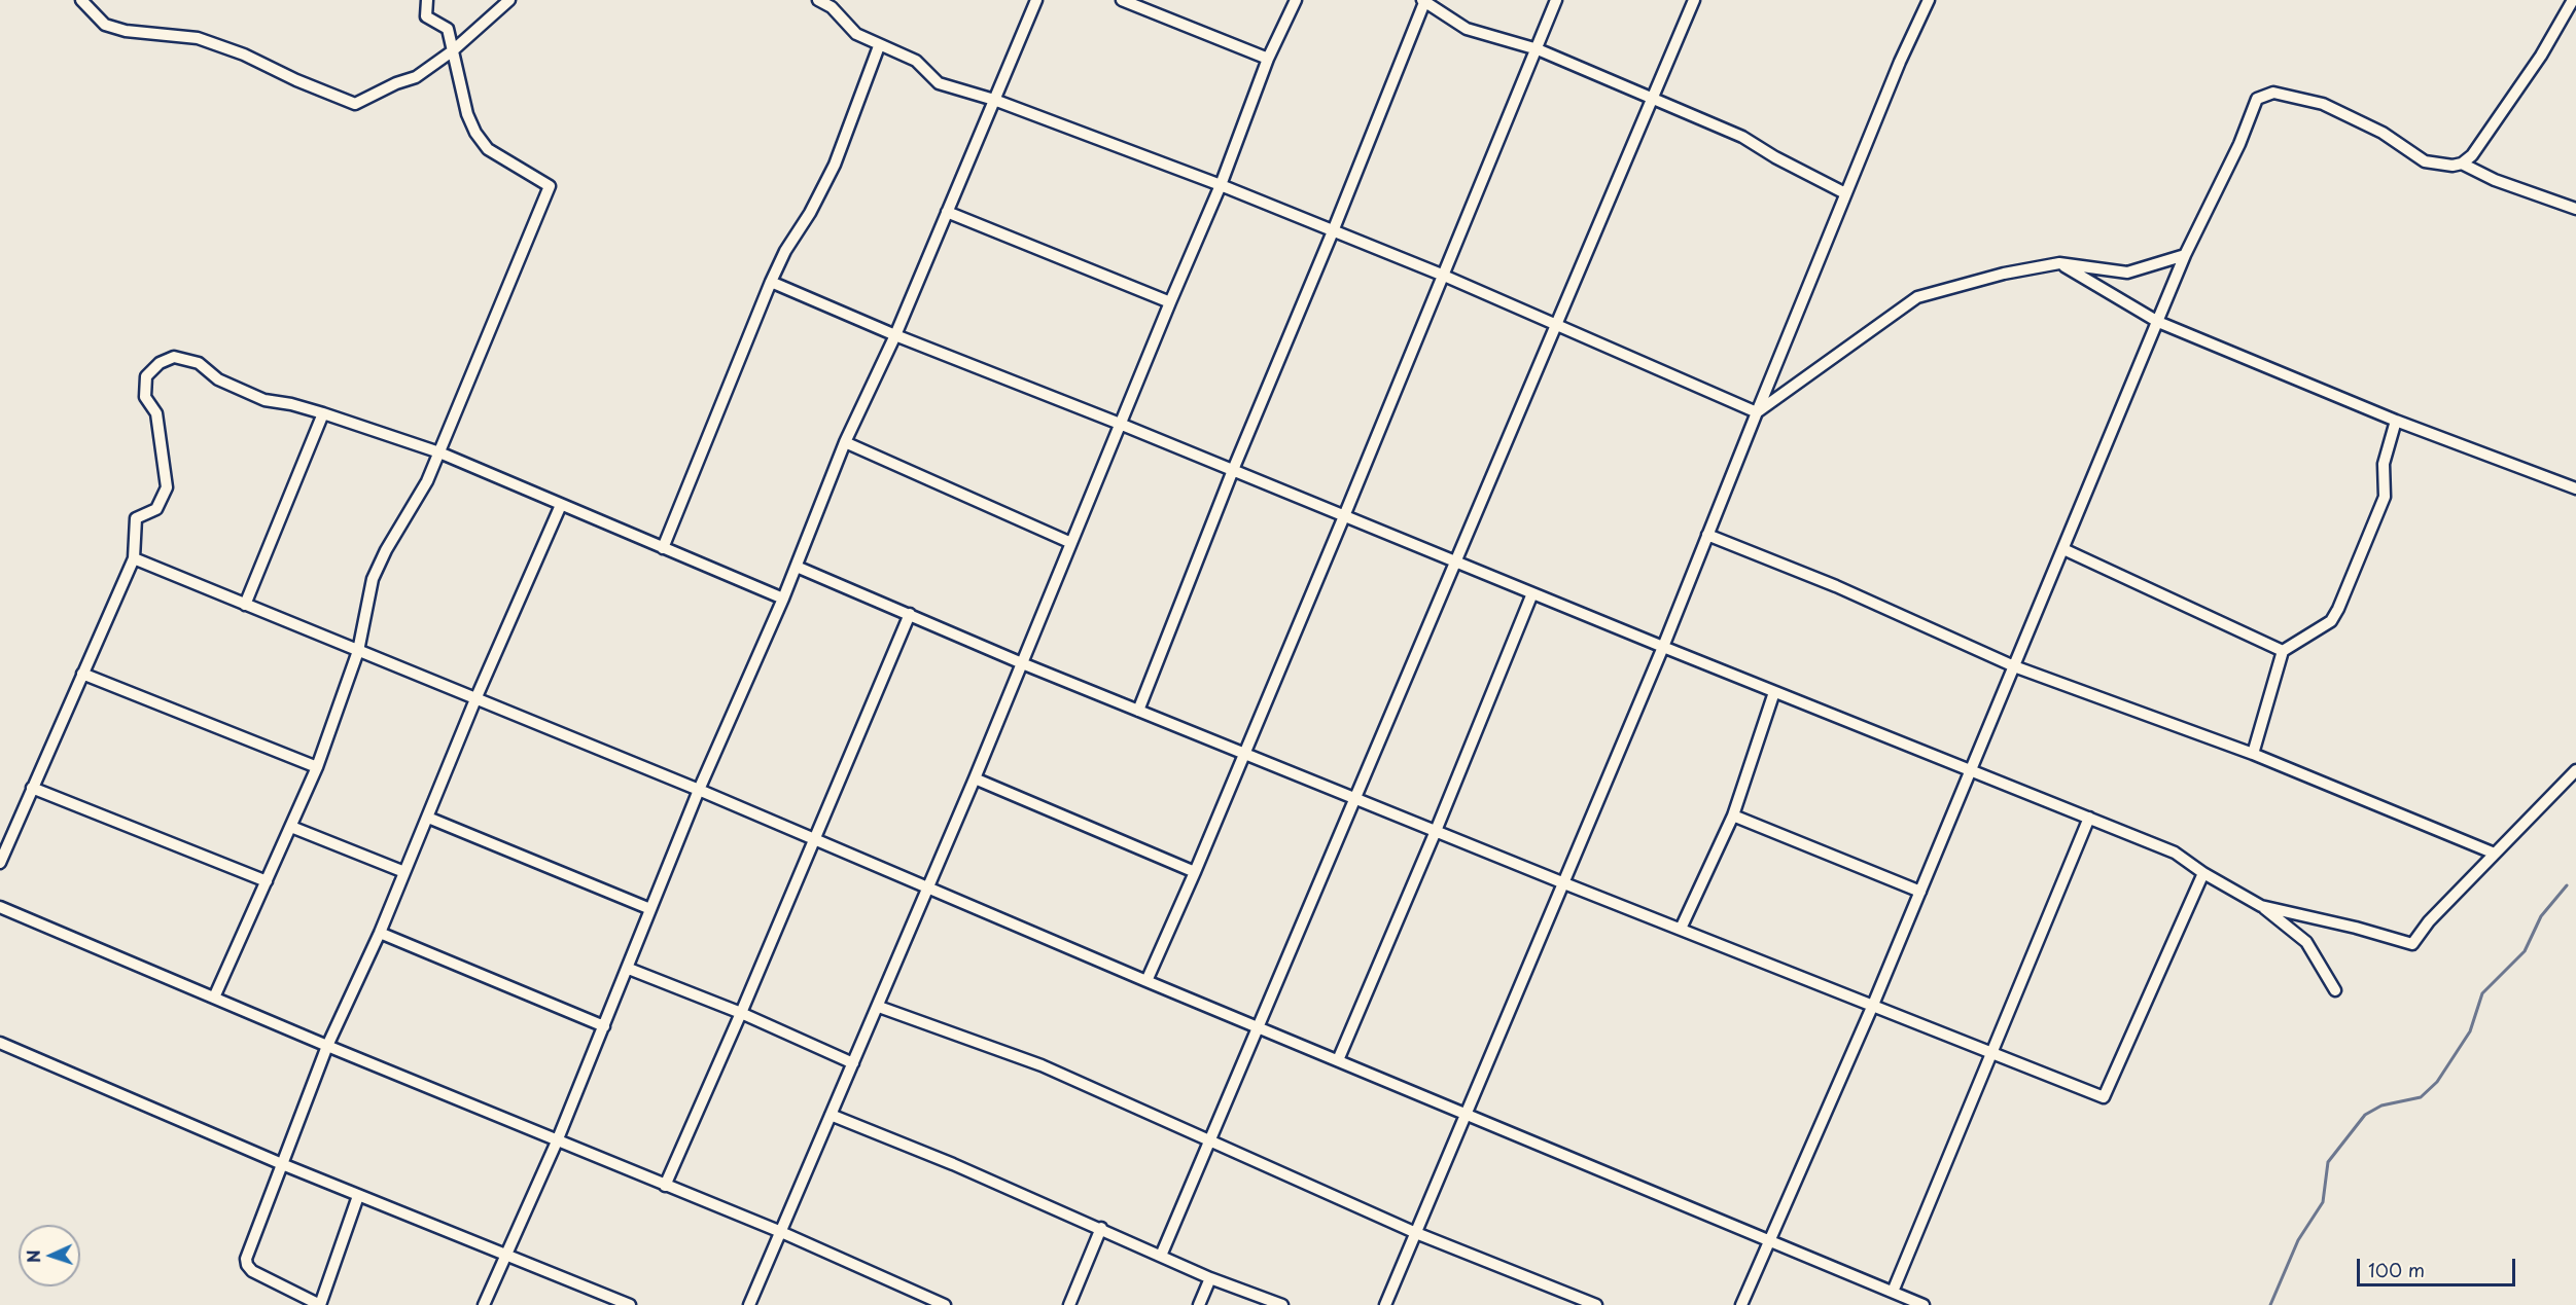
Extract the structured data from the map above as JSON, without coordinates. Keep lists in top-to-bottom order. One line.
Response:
{"scale_bar":"100 m","north":"left"}
